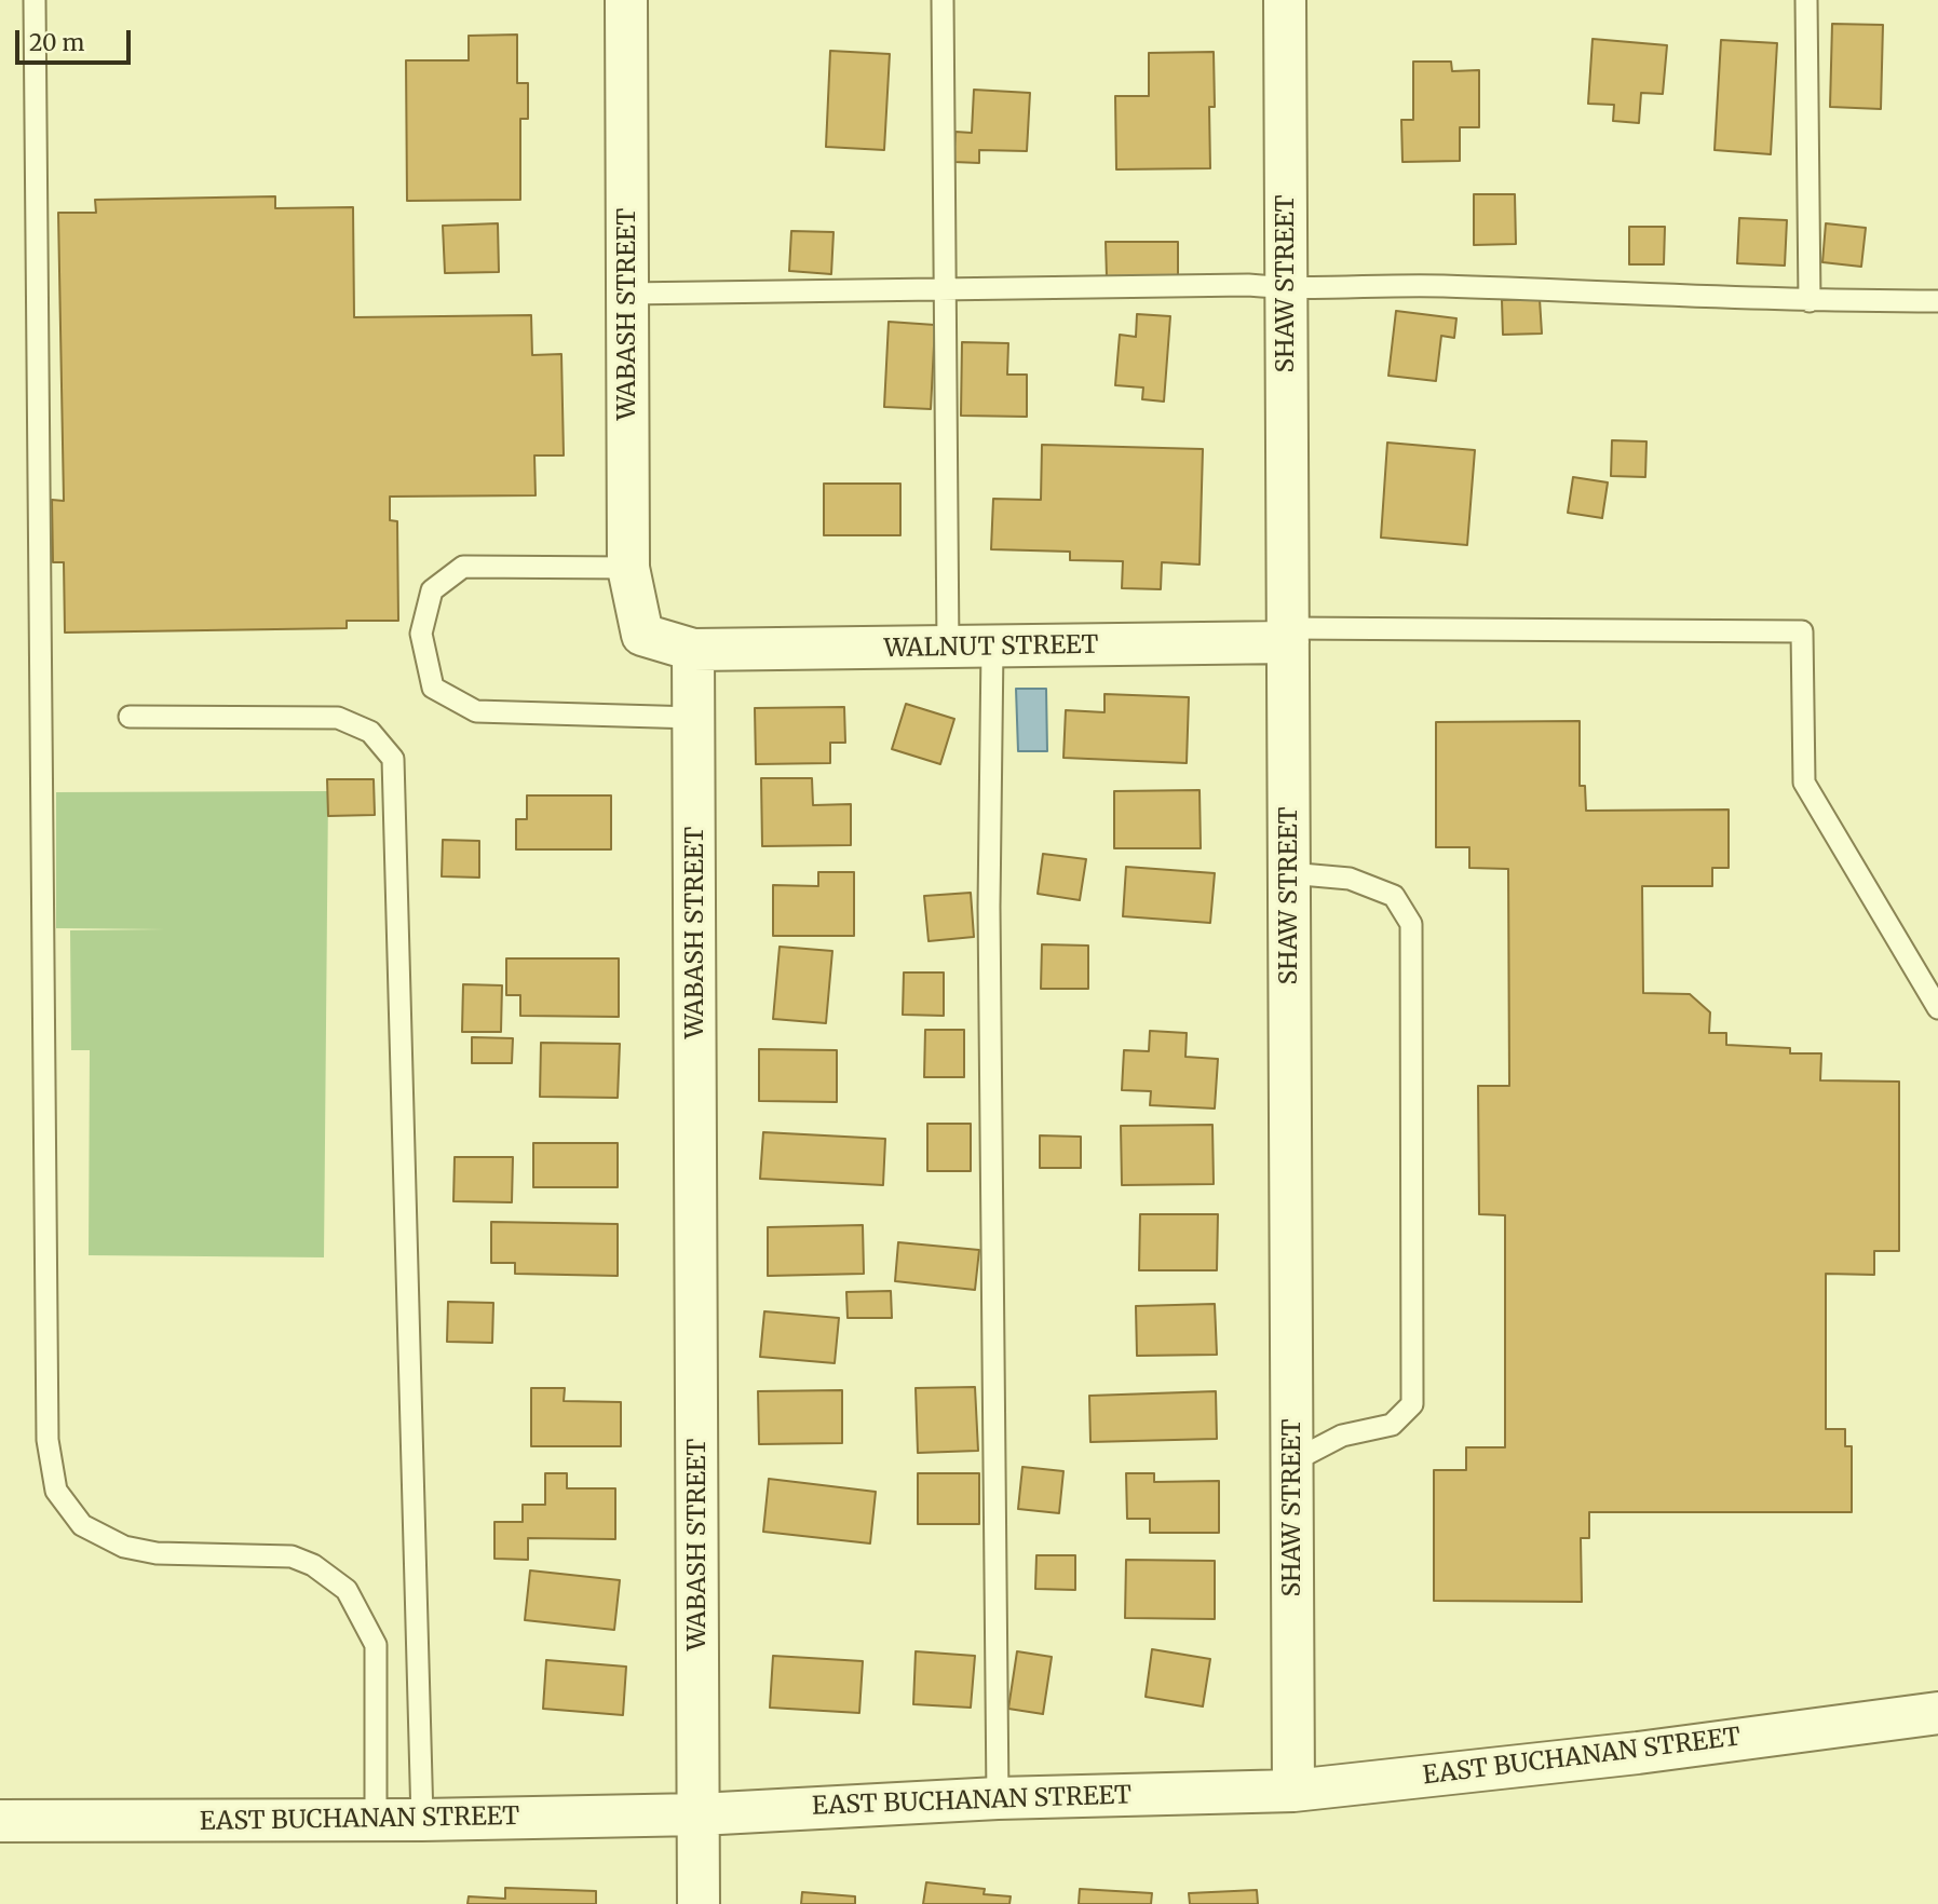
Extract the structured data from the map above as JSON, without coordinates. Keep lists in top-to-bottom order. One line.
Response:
{"streets":{"street":["SHAW STREET","WABASH STREET","WALNUT STREET","EAST BUCHANAN STREET"]},"crossings":[["SHAW STREET","WALNUT STREET"],["SHAW STREET","EAST BUCHANAN STREET"],["WABASH STREET","WALNUT STREET"],["WABASH STREET","EAST BUCHANAN STREET"]],"scale_bar":"20 m"}
